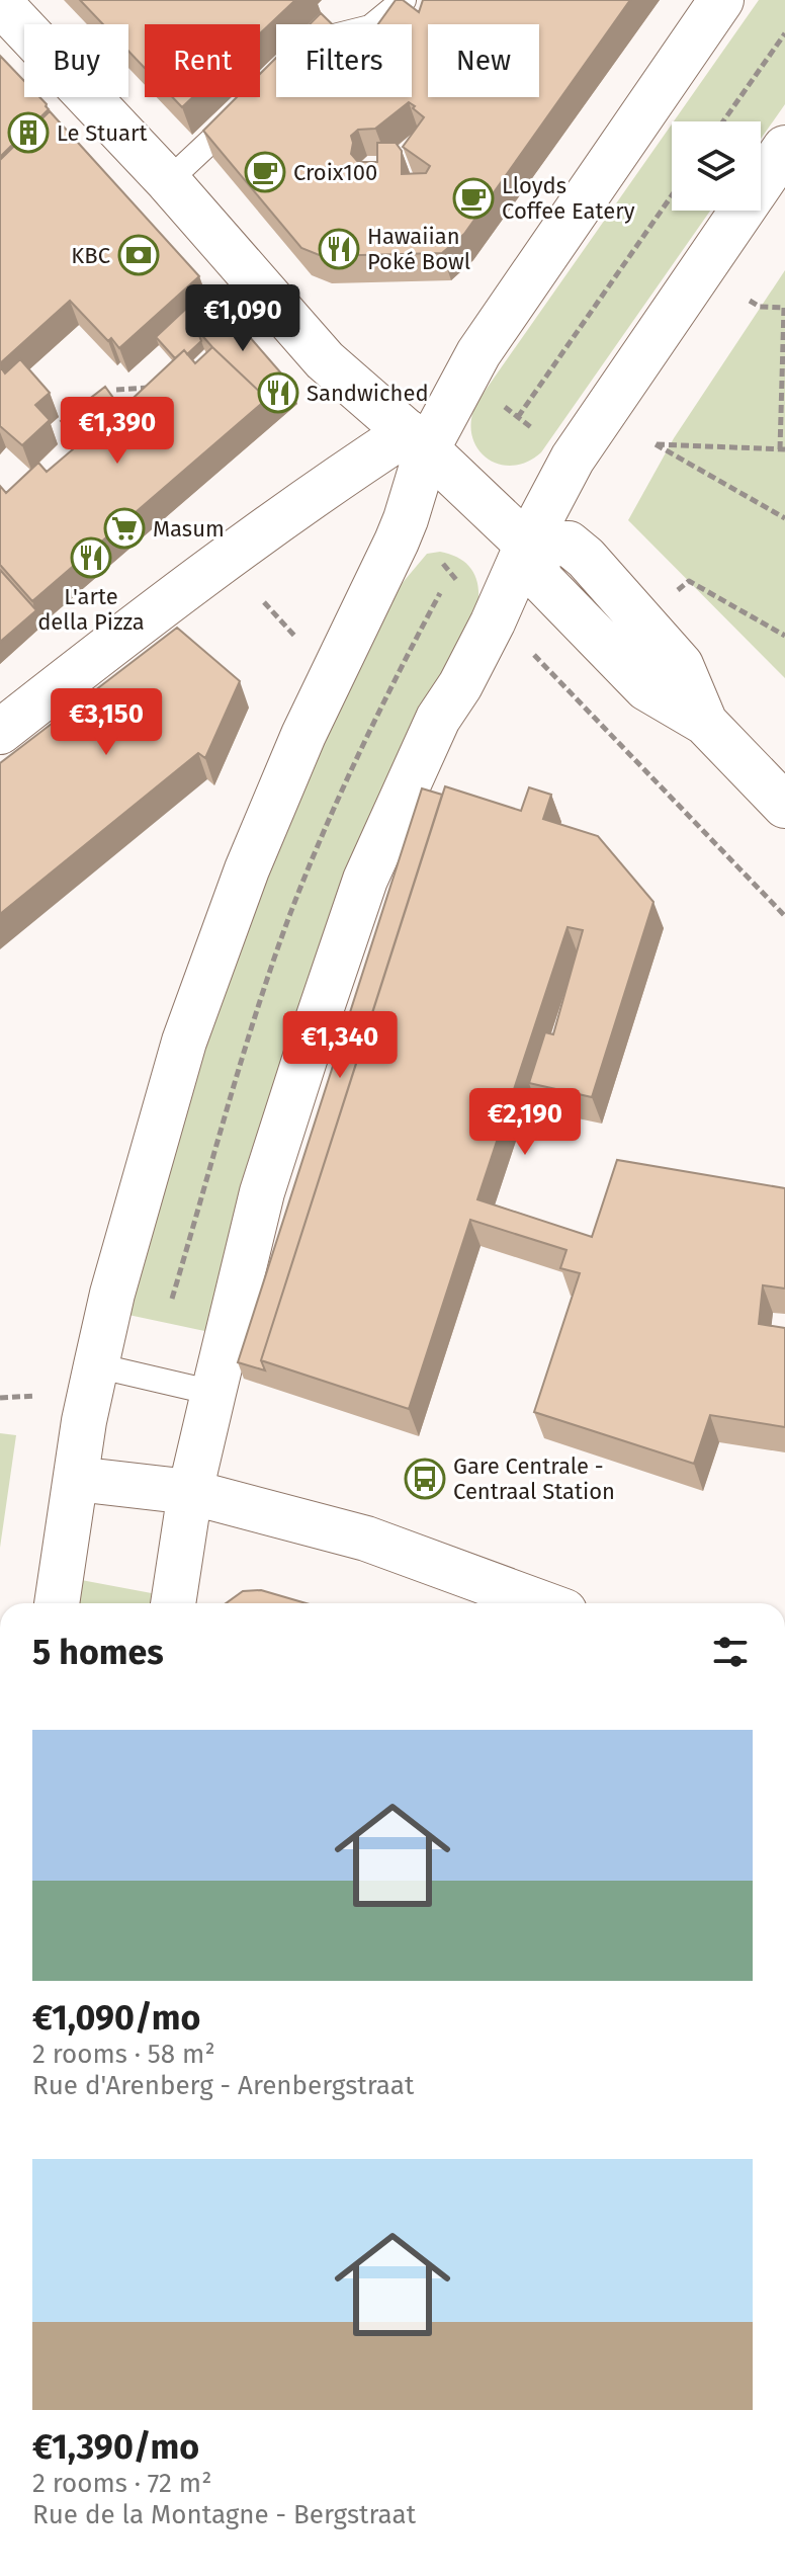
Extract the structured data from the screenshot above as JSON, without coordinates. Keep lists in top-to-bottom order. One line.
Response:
{"places":{"building":["Le Stuart"],"cafe":["Croix100","Lloyds Coffee Eatery"],"restaurant":["Hawaiian Poké Bowl","Sandwiched","L'arte della Pizza"],"bank":["KBC"],"supermarket":["Masum"],"bus stop":["Gare Centrale - Centraal Station"]},"page":{"chip":["Buy","Rent","Filters","New"],"price":["€1,090","€1,390","€3,150","€1,340","€2,190"],"heading":"5 homes","list":[{"name":"€1,090/mo","note":"2 rooms · 58 m² · Rue d'Arenberg - Arenbergstraat"},{"name":"€1,390/mo","note":"2 rooms · 72 m² · Rue de la Montagne - Bergstraat"}]}}
